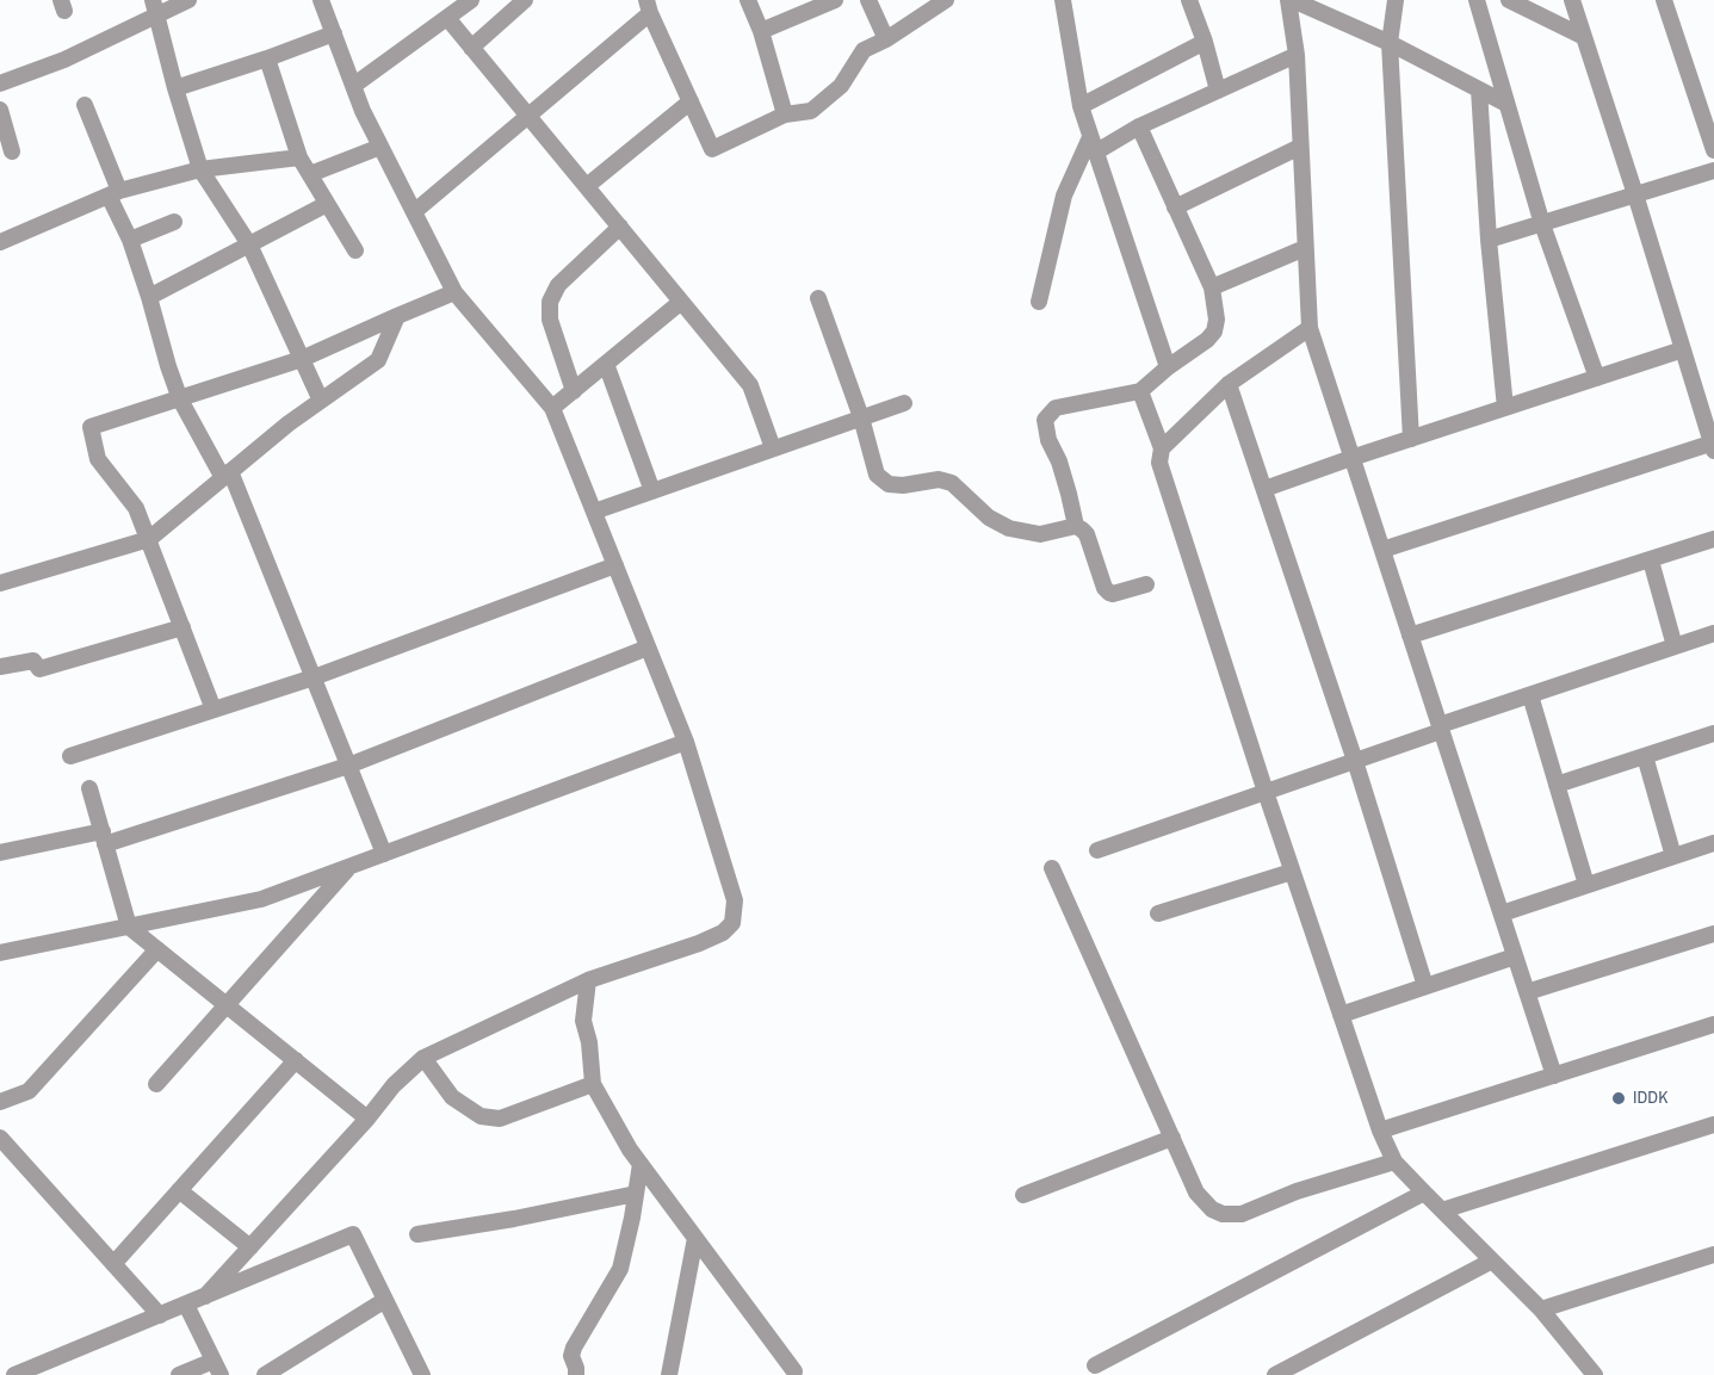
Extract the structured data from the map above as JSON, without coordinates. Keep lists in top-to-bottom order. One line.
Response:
{"places":["IDDK"]}
